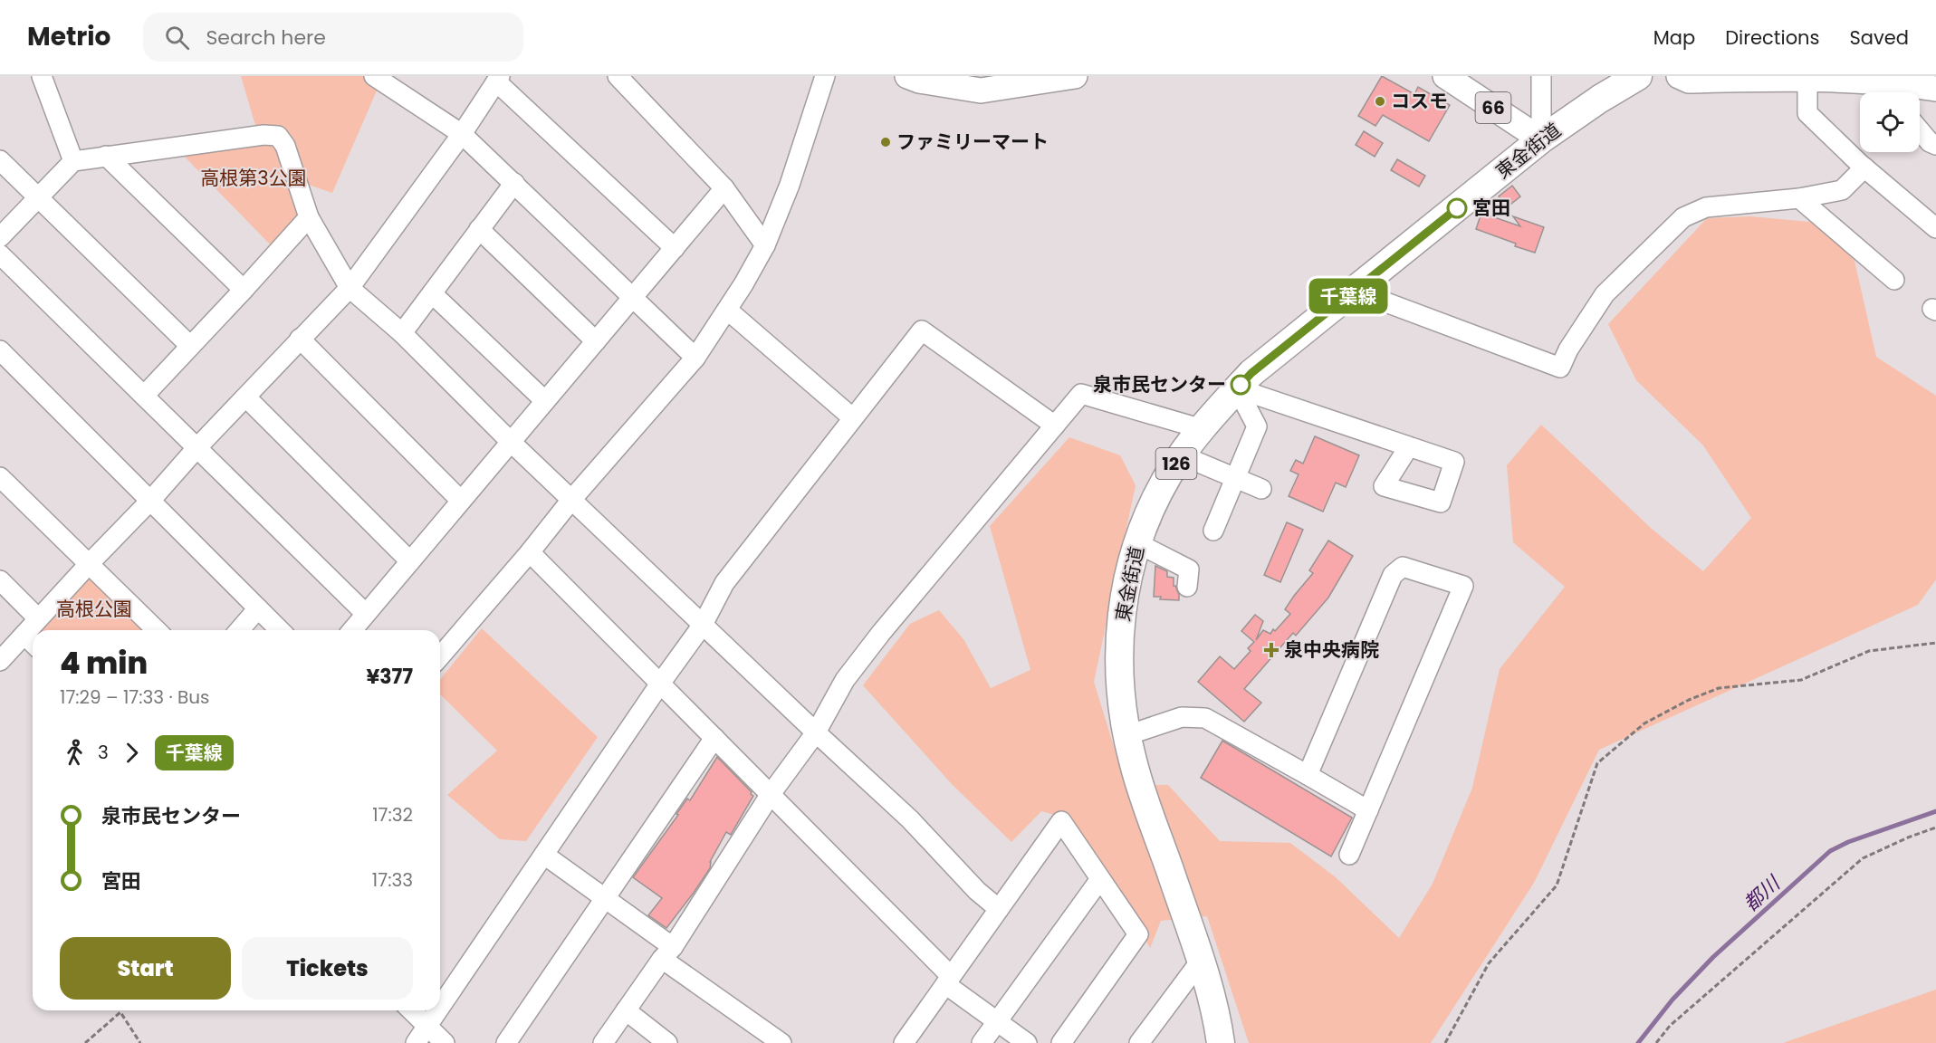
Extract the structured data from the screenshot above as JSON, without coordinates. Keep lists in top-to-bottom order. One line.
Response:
{"streets":{"highway":["東金街道","126"],"main road":["66"]},"crossings":[["66","東金街道"]],"water":["都川"],"parks":["高根第3公園","高根公園"],"places":{"other":["コスモ","ファミリーマート","宮田","泉市民センター"],"health":["泉中央病院"]},"lines":["bus line 千葉線"],"page":{"header":"Metrio","search":"Search here","nav":["Map","Directions","Saved"],"on_map":"千葉線","heading":["4 min","17:29 – 17:33 · Bus","¥377"],"legs":["3","千葉線"],"list":[{"name":"泉市民センター","value":"17:32"},{"name":"宮田","value":"17:33"}],"buttons":["Start","Tickets"]}}
